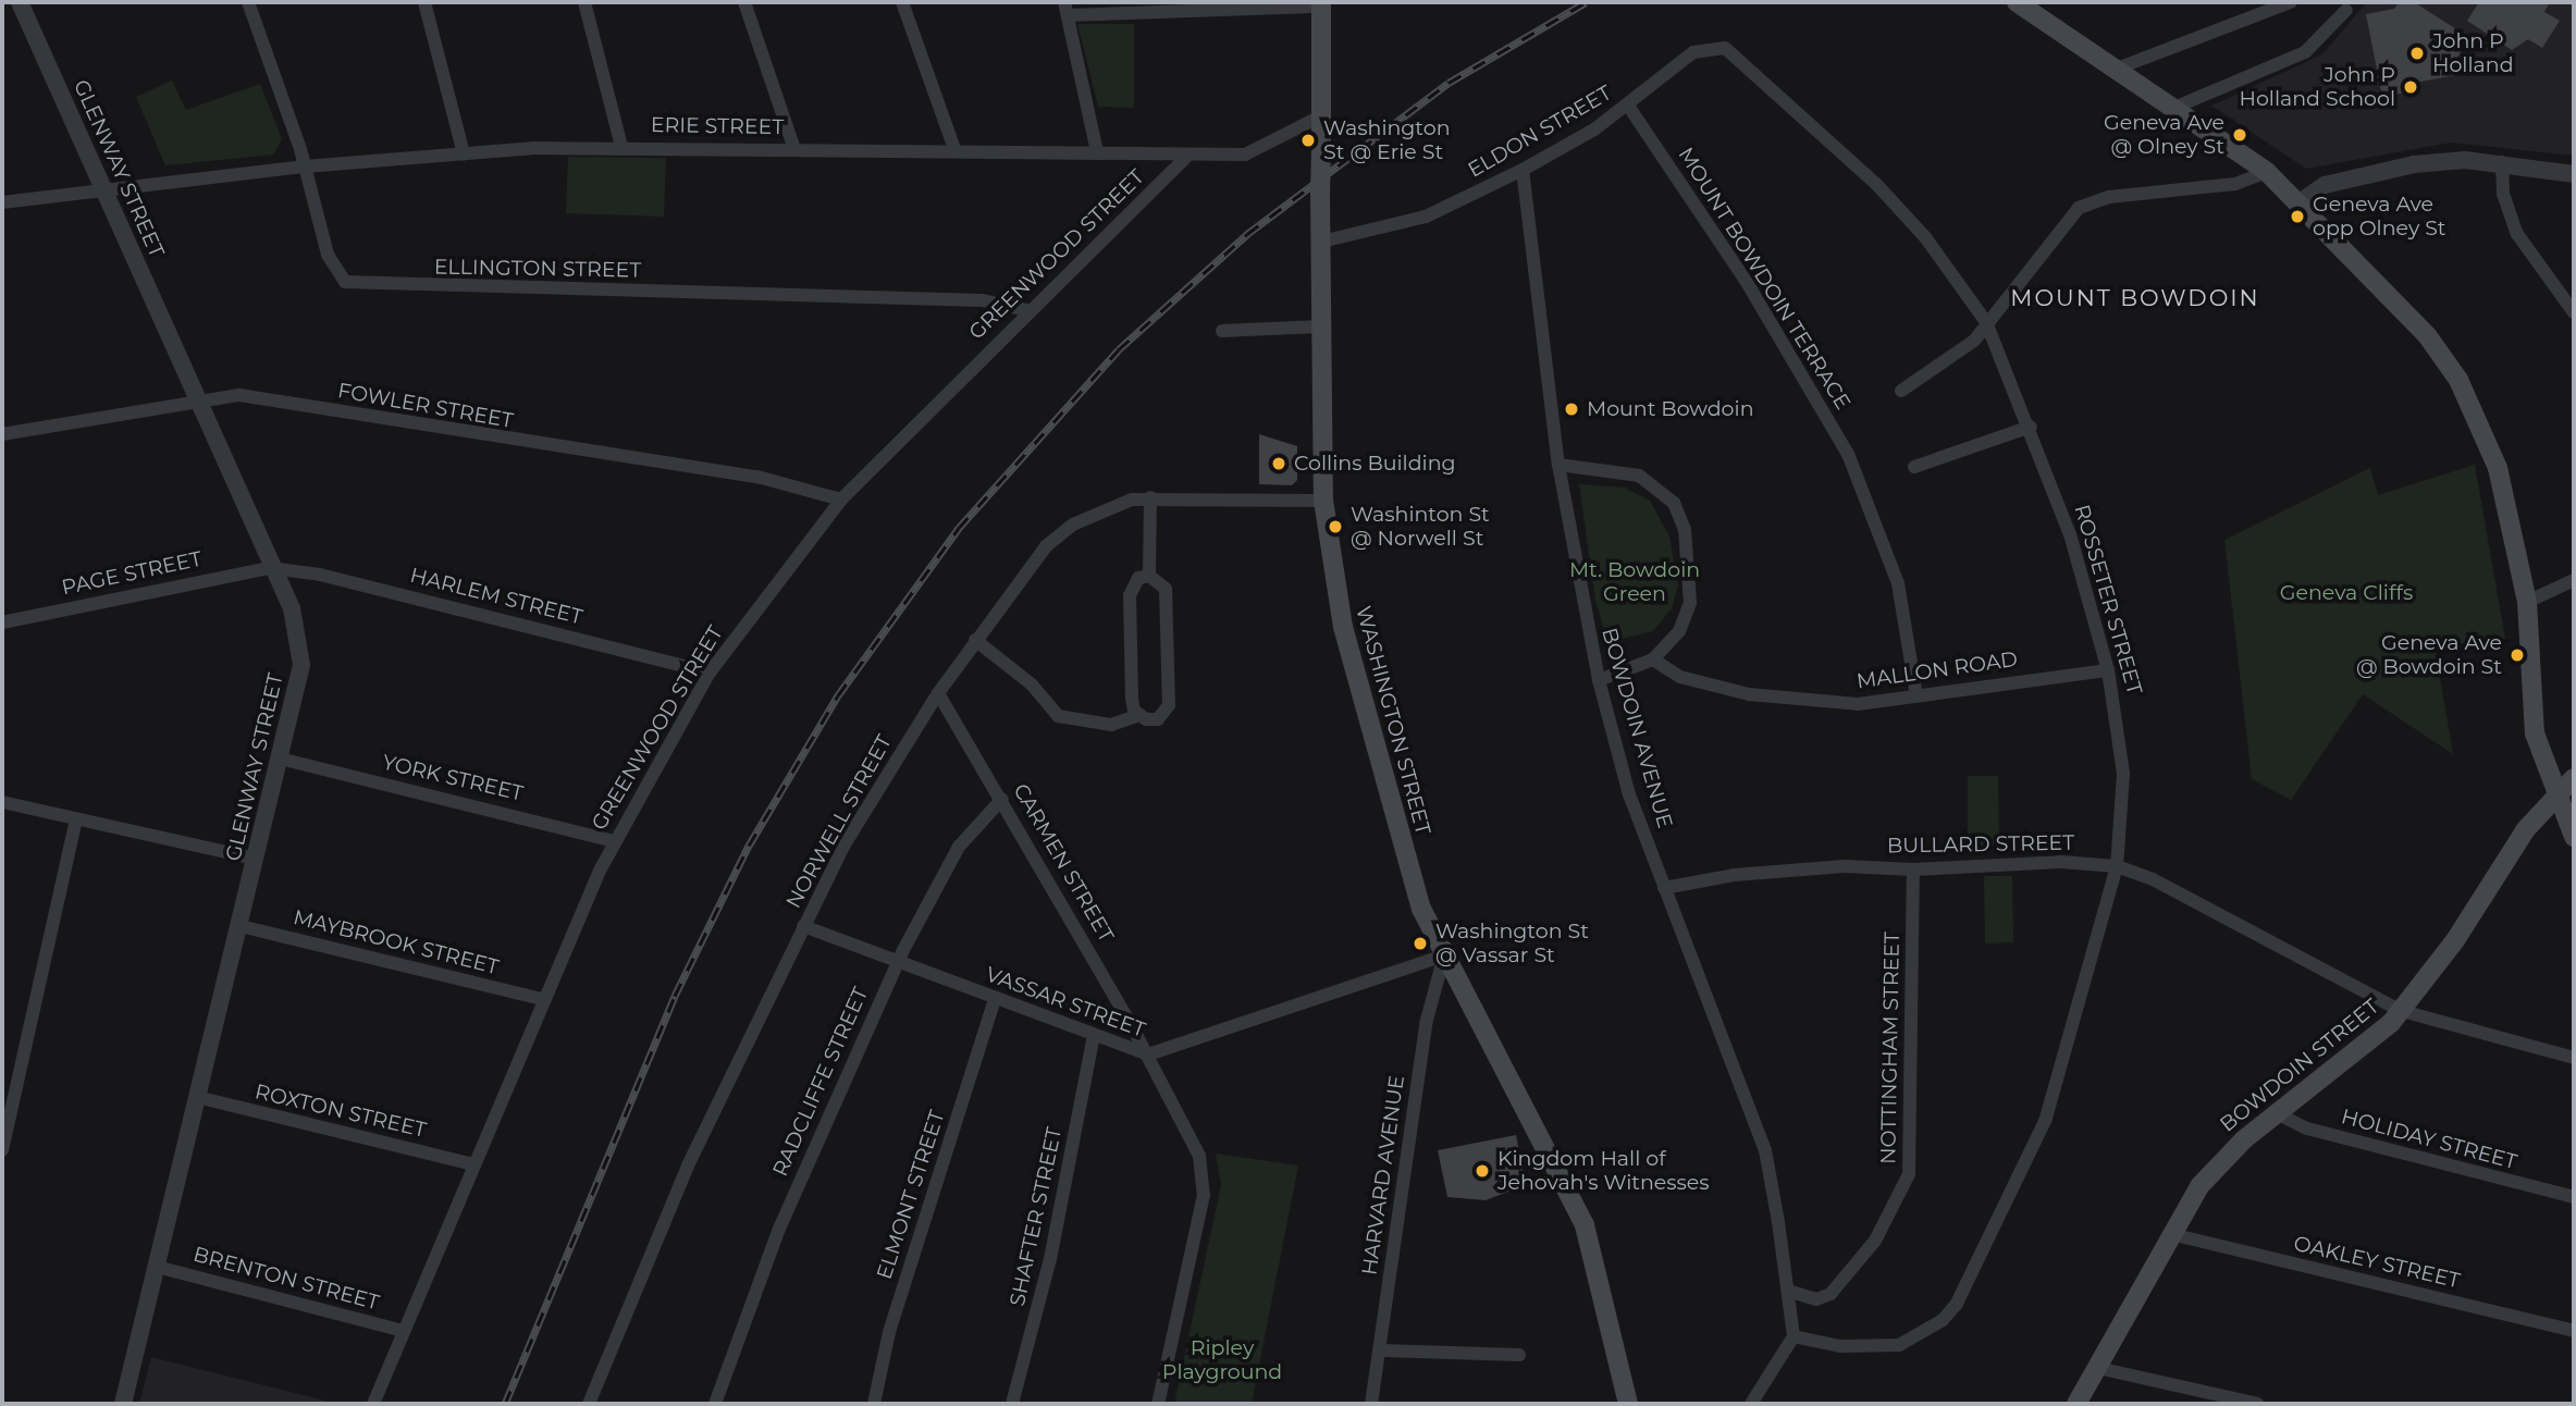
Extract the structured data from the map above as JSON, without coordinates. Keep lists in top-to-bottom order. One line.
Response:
{"streets":{"main road":["WASHINGTON STREET","BOWDOIN STREET"],"street":["ERIE STREET","ELDON STREET","GLENWAY STREET","GREENWOOD STREET","ELLINGTON STREET","MOUNT BOWDOIN TERRACE","FOWLER STREET","PAGE STREET","HARLEM STREET","ROSSETER STREET","MALLON ROAD","BOWDOIN AVENUE","YORK STREET","NORWELL STREET","BULLARD STREET","CARMEN STREET","MAYBROOK STREET","VASSAR STREET","NOTTINGHAM STREET","RADCLIFFE STREET","ROXTON STREET","HOLIDAY STREET","HARVARD AVENUE","ELMONT STREET","SHAFTER STREET","OAKLEY STREET","BRENTON STREET"]},"crossings":[["ERIE STREET","GLENWAY STREET"],["ERIE STREET","GREENWOOD STREET"],["ERIE STREET","ELLINGTON STREET"],["ERIE STREET","WASHINGTON STREET"],["ELDON STREET","MOUNT BOWDOIN TERRACE"],["ELDON STREET","ROSSETER STREET"],["ELDON STREET","WASHINGTON STREET"],["ELDON STREET","BOWDOIN AVENUE"],["GLENWAY STREET","FOWLER STREET"],["GLENWAY STREET","PAGE STREET"],["GLENWAY STREET","HARLEM STREET"],["GLENWAY STREET","YORK STREET"],["GLENWAY STREET","MAYBROOK STREET"],["GLENWAY STREET","ROXTON STREET"],["GLENWAY STREET","BRENTON STREET"],["GREENWOOD STREET","ELLINGTON STREET"],["GREENWOOD STREET","FOWLER STREET"],["GREENWOOD STREET","HARLEM STREET"],["GREENWOOD STREET","YORK STREET"],["GREENWOOD STREET","MAYBROOK STREET"],["GREENWOOD STREET","ROXTON STREET"],["GREENWOOD STREET","BRENTON STREET"],["MOUNT BOWDOIN TERRACE","MALLON ROAD"],["PAGE STREET","HARLEM STREET"],["ROSSETER STREET","MALLON ROAD"],["ROSSETER STREET","BOWDOIN AVENUE"],["ROSSETER STREET","BULLARD STREET"],["WASHINGTON STREET","NORWELL STREET"],["WASHINGTON STREET","VASSAR STREET"],["WASHINGTON STREET","HARVARD AVENUE"],["BOWDOIN AVENUE","BULLARD STREET"],["BOWDOIN AVENUE","NOTTINGHAM STREET"],["NORWELL STREET","CARMEN STREET"],["NORWELL STREET","VASSAR STREET"],["BULLARD STREET","NOTTINGHAM STREET"],["BULLARD STREET","BOWDOIN STREET"],["CARMEN STREET","VASSAR STREET"],["CARMEN STREET","RADCLIFFE STREET"],["VASSAR STREET","RADCLIFFE STREET"],["VASSAR STREET","HARVARD AVENUE"],["VASSAR STREET","ELMONT STREET"],["VASSAR STREET","SHAFTER STREET"],["BOWDOIN STREET","HOLIDAY STREET"],["BOWDOIN STREET","OAKLEY STREET"]],"districts":["MOUNT BOWDOIN"],"parks":["Mt. Bowdoin Green","Geneva Cliffs","Ripley Playground"],"places":["John P Holland","John P Holland School","Geneva Ave @ Olney St","Washington St @ Erie St","Geneva Ave opp Olney St","Mount Bowdoin","Collins Building","Washinton St @ Norwell St","Geneva Ave @ Bowdoin St","Washington St @ Vassar St","Kingdom Hall of Jehovah's Witnesses"]}
